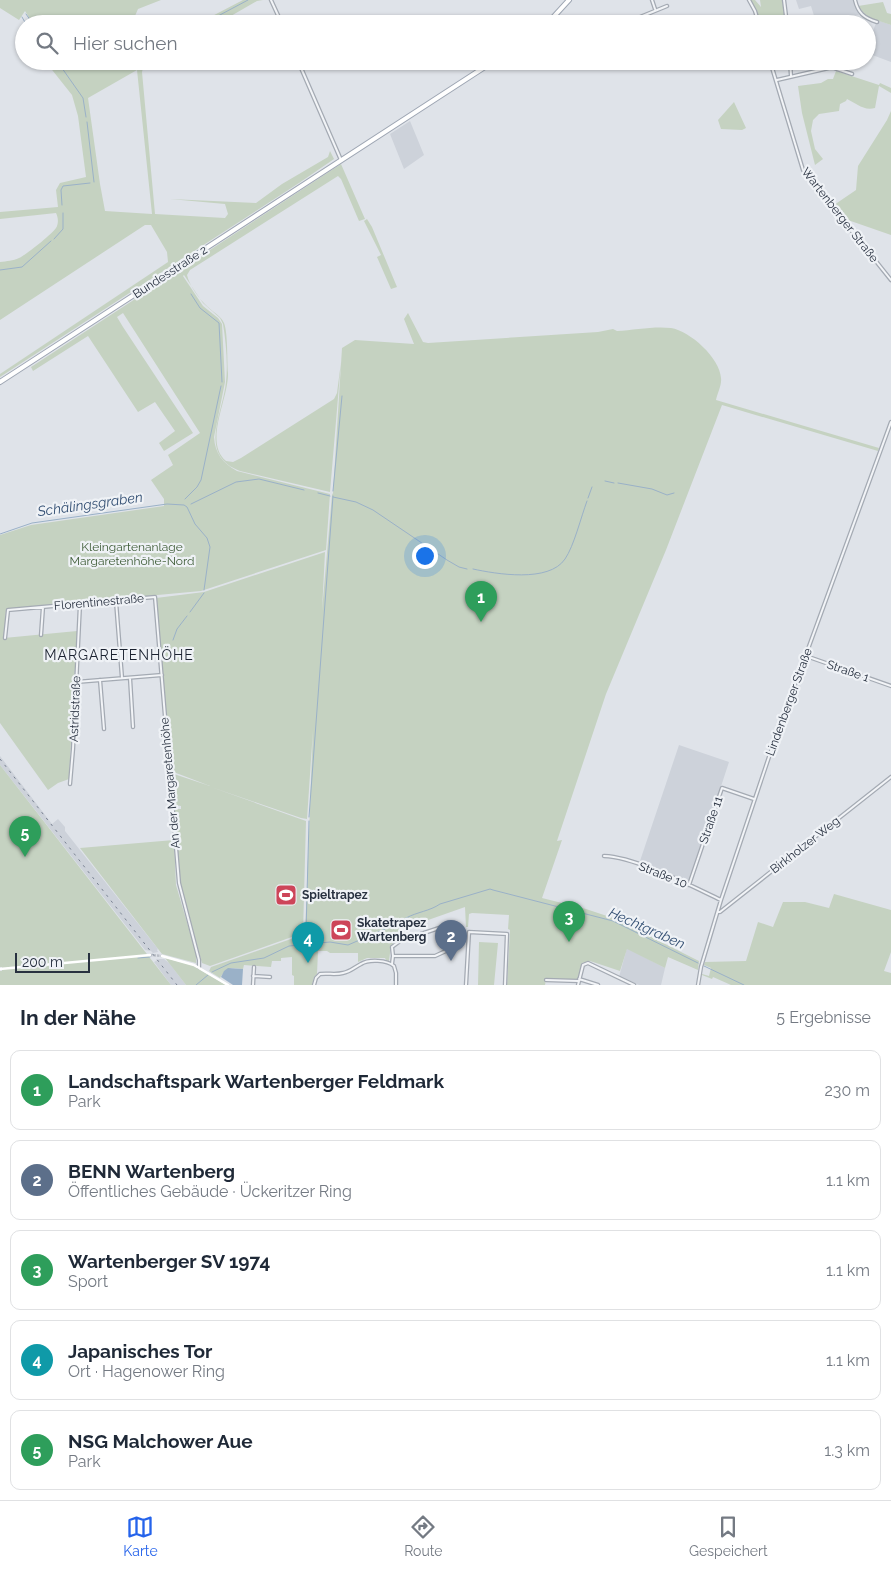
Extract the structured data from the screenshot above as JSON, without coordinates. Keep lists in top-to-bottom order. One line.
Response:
{"streets":{"main road":["Bundesstraße 2"],"street":["Wartenberger Straße","Florentinestraße","Straße 1","Lindenberger Straße","Astridstraße","An der Margaretenhöhe","Straße 11","Birkholzer Weg","Straße 10"]},"crossings":[["Florentinestraße","Astridstraße"],["Florentinestraße","An der Margaretenhöhe"],["Straße 1","Lindenberger Straße"],["Lindenberger Straße","Straße 11"],["Lindenberger Straße","Birkholzer Weg"],["Lindenberger Straße","Straße 10"],["Straße 11","Straße 10"]],"districts":["MARGARETENHÖHE"],"water":["Schälingsgraben","Hechtgraben"],"parks":["Kleingartenanlage Margaretenhöhe-Nord"],"places":{"sports":["Spieltrapez","Skatetrapez Wartenberg"]},"scale_bar":"200 m","page":{"search":"Hier suchen","pins":["1","5","3","2","4"],"scale":"200 m","heading":["In der Nähe","5 Ergebnisse"],"list":[{"mark":"1","name":"Landschaftspark Wartenberger Feldmark","note":"Park","value":"230 m"},{"mark":"2","name":"BENN Wartenberg","note":"Öffentliches Gebäude · Ückeritzer Ring","value":"1.1 km"},{"mark":"3","name":"Wartenberger SV 1974","note":"Sport","value":"1.1 km"},{"mark":"4","name":"Japanisches Tor","note":"Ort · Hagenower Ring","value":"1.1 km"},{"mark":"5","name":"NSG Malchower Aue","note":"Park","value":"1.3 km"}],"nav":["Karte","Route","Gespeichert"]}}
